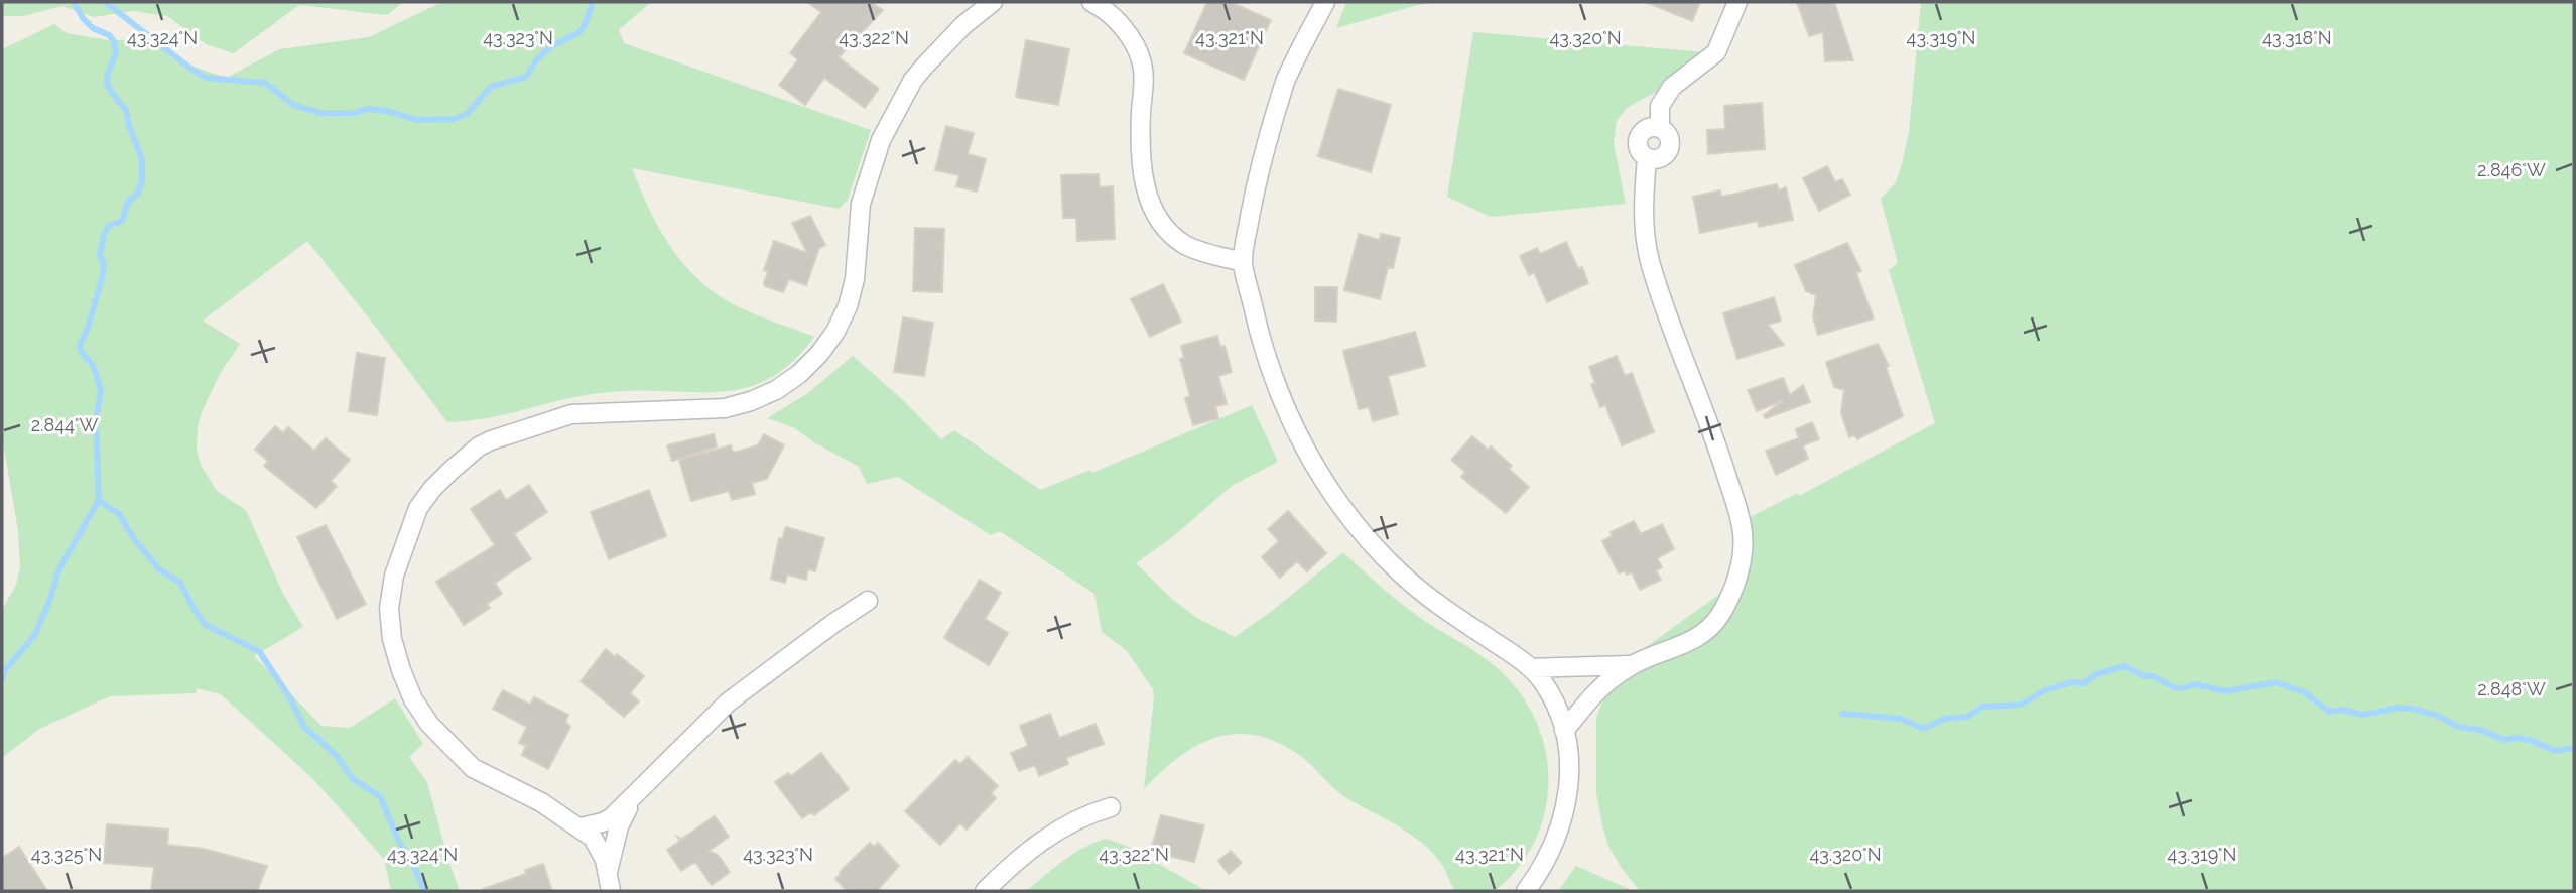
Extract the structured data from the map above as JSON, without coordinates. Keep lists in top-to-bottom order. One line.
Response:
{"coordinates":["43.324°N","43.323°N","43.322°N","43.321°N","43.320°N","43.319°N","43.318°N","2.846°W","2.844°W","2.848°W","43.325°N"]}
